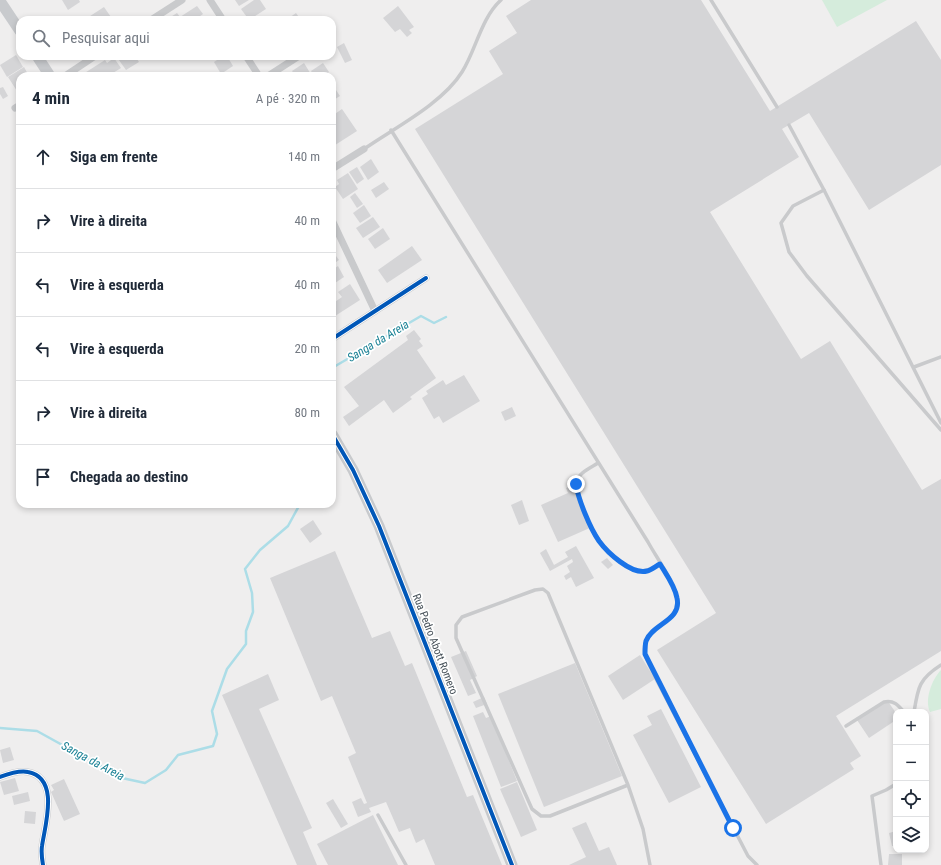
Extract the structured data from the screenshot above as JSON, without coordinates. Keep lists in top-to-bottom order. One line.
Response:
{"streets":{"street":["Rua Pedro Abott Romero"]},"water":["Sanga da Areia"],"page":{"search":"Pesquisar aqui","heading":["4 min","A pé · 320 m"],"list":[["Siga em frente","140 m"],["Vire à direita","40 m"],["Vire à esquerda","40 m"],["Vire à esquerda","20 m"],["Vire à direita","80 m"],"Chegada ao destino"],"map_buttons":["+","−"]}}
